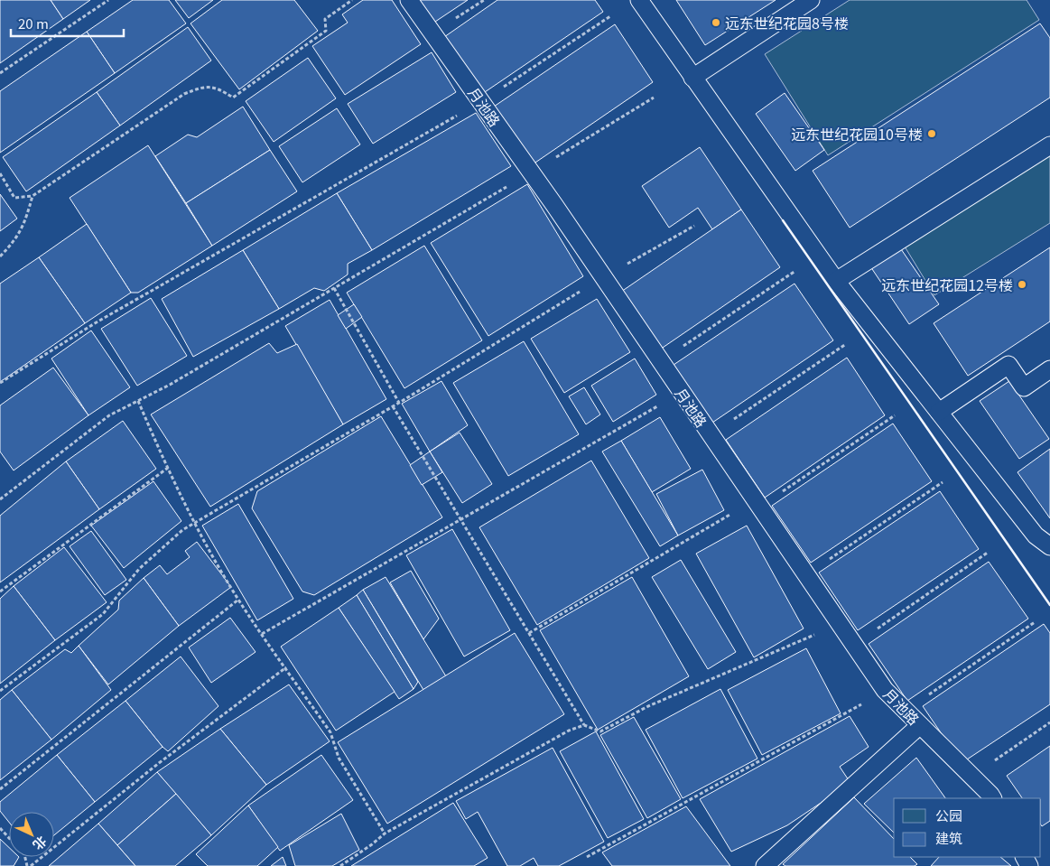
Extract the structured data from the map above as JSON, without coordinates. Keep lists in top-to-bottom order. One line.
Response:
{"streets":{"lane":["月池路"]},"places":["远东世纪花园8号楼","远东世纪花园10号楼","远东世纪花园12号楼"],"legend":["公园","建筑"],"scale_bar":"20 m","north":"bottom right"}
